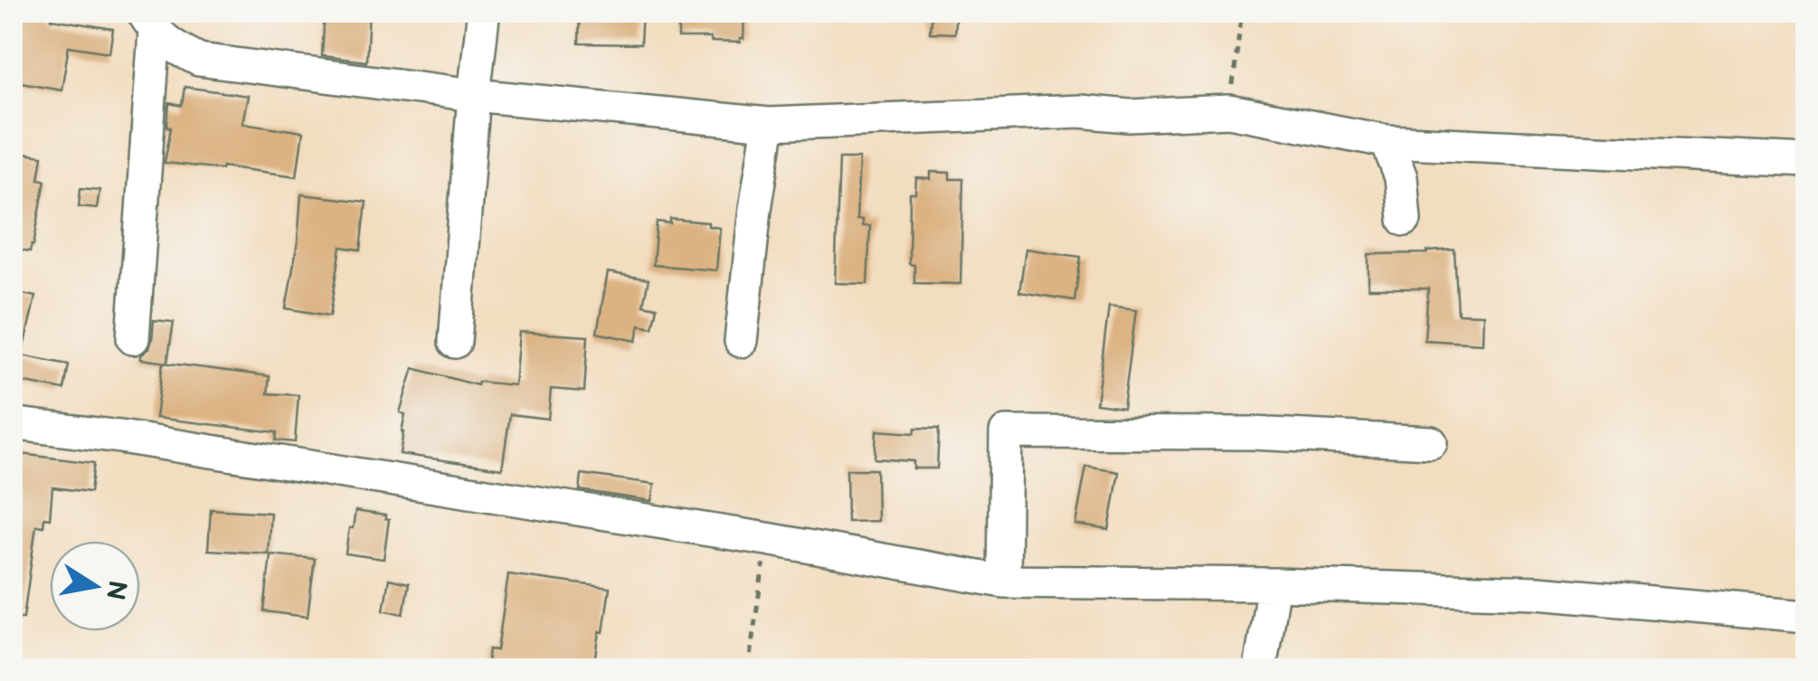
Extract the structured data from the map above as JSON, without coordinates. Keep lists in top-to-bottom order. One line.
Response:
{"north":"right"}
